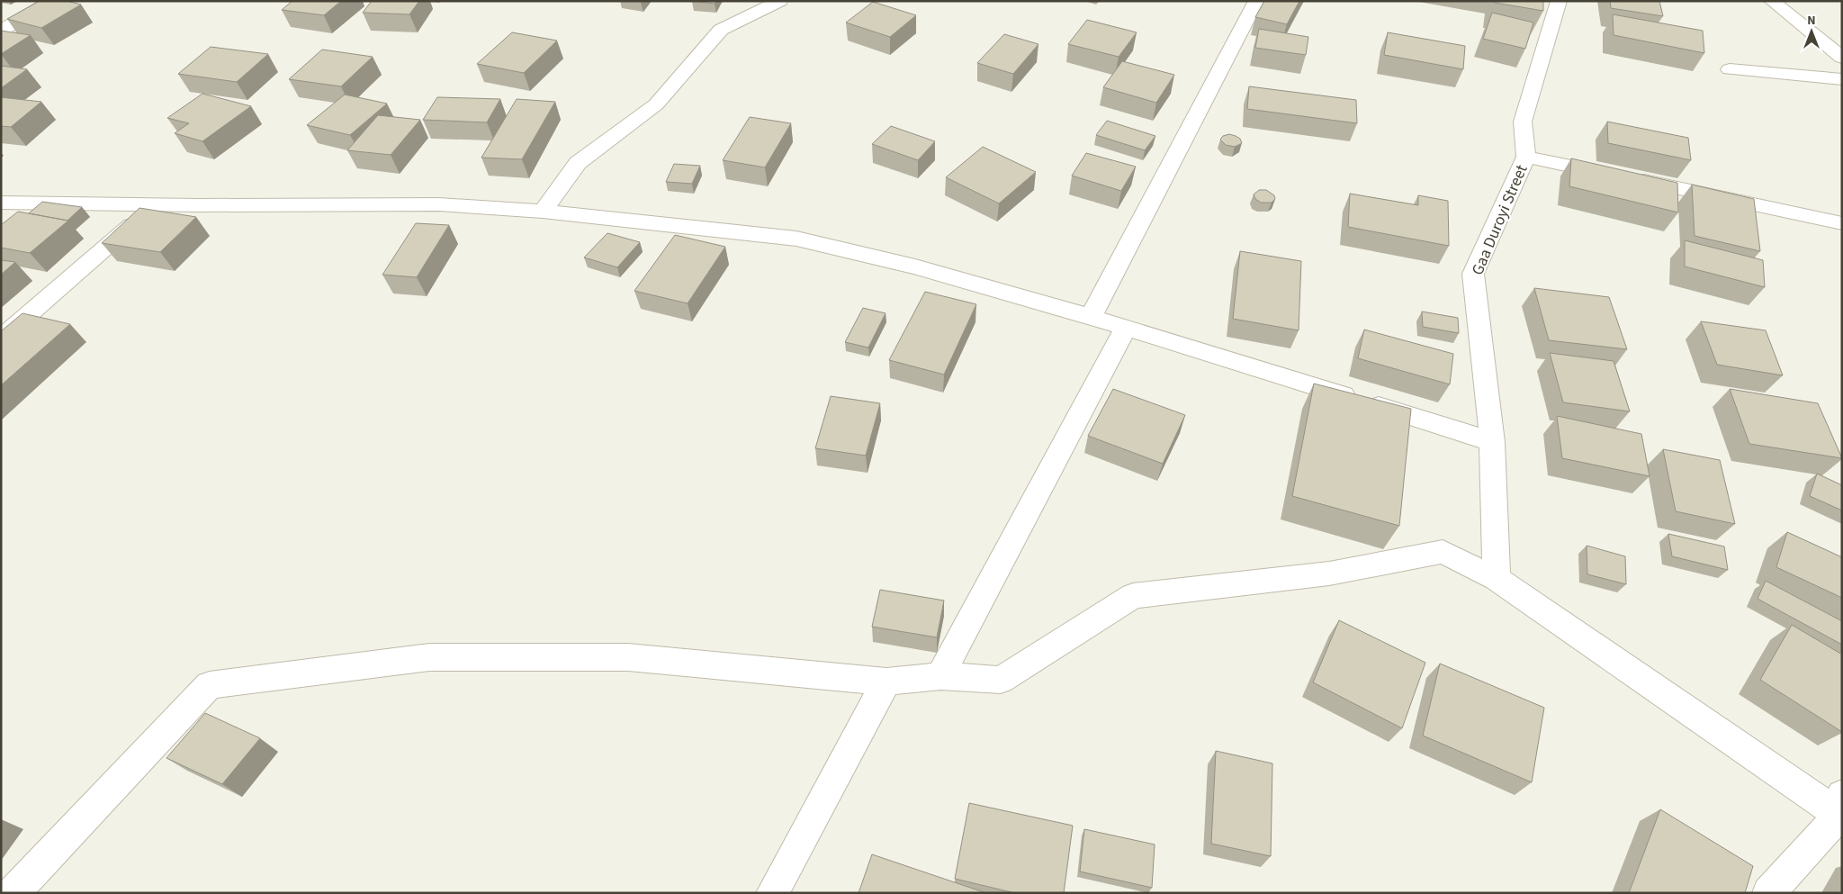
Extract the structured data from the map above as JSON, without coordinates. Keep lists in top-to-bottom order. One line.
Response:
{"streets":{"street":["Gaa Duroyi Street"]},"north":"top"}
